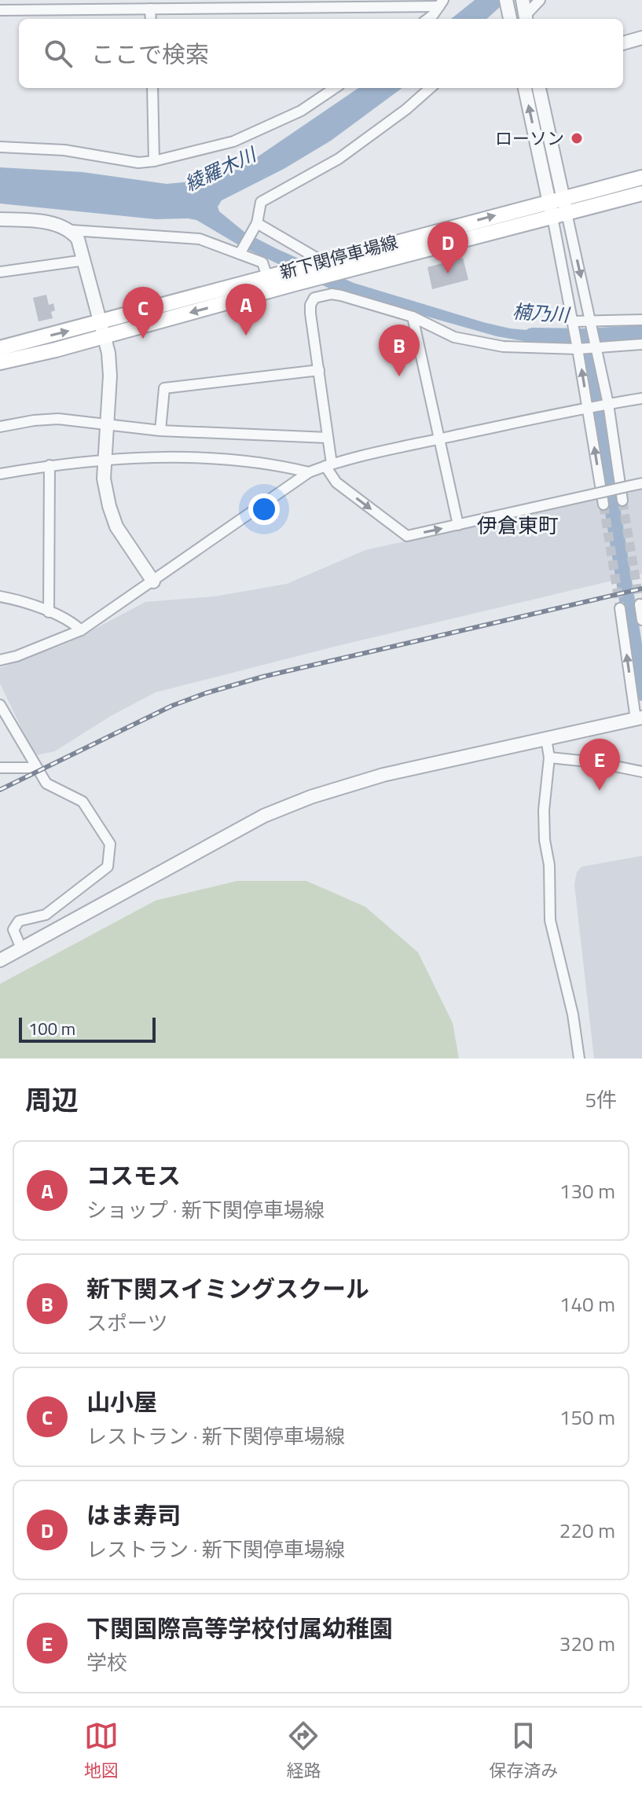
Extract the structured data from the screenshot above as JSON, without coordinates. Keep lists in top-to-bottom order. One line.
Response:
{"streets":{"main road":["新下関停車場線"]},"districts":["伊倉東町"],"water":["綾羅木川","楠乃川"],"places":["ローソン"],"scale_bar":"100 m","page":{"search":"ここで検索","pins":["D","A","C","B","E"],"scale":"100 m","heading":["周辺","5件"],"list":[{"mark":"A","name":"コスモス","note":"ショップ · 新下関停車場線","value":"130 m"},{"mark":"B","name":"新下関スイミングスクール","note":"スポーツ","value":"140 m"},{"mark":"C","name":"山小屋","note":"レストラン · 新下関停車場線","value":"150 m"},{"mark":"D","name":"はま寿司","note":"レストラン · 新下関停車場線","value":"220 m"},{"mark":"E","name":"下関国際高等学校付属幼稚園","note":"学校","value":"320 m"}],"nav":["地図","経路","保存済み"]}}
